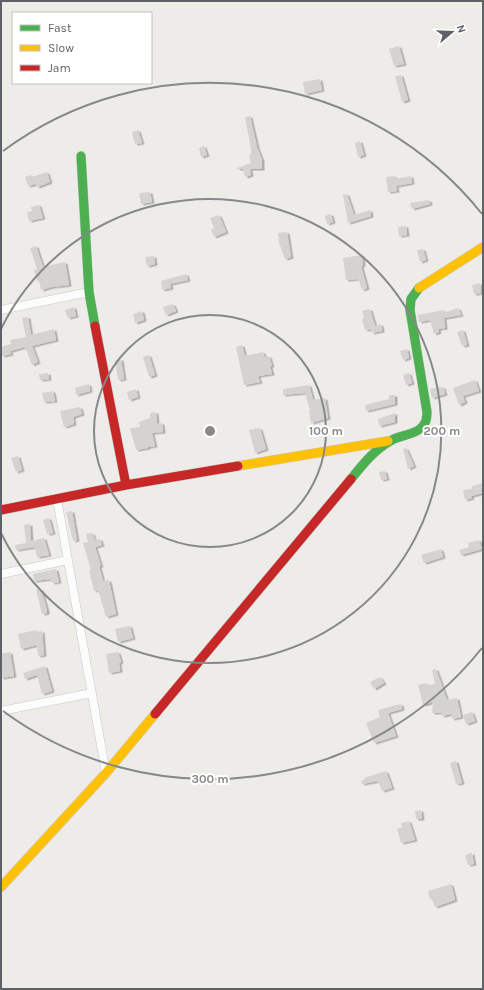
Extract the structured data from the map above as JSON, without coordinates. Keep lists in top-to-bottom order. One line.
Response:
{"legend":["Fast","Slow","Jam"],"north":"right","rings":["100 m","200 m","300 m"]}
